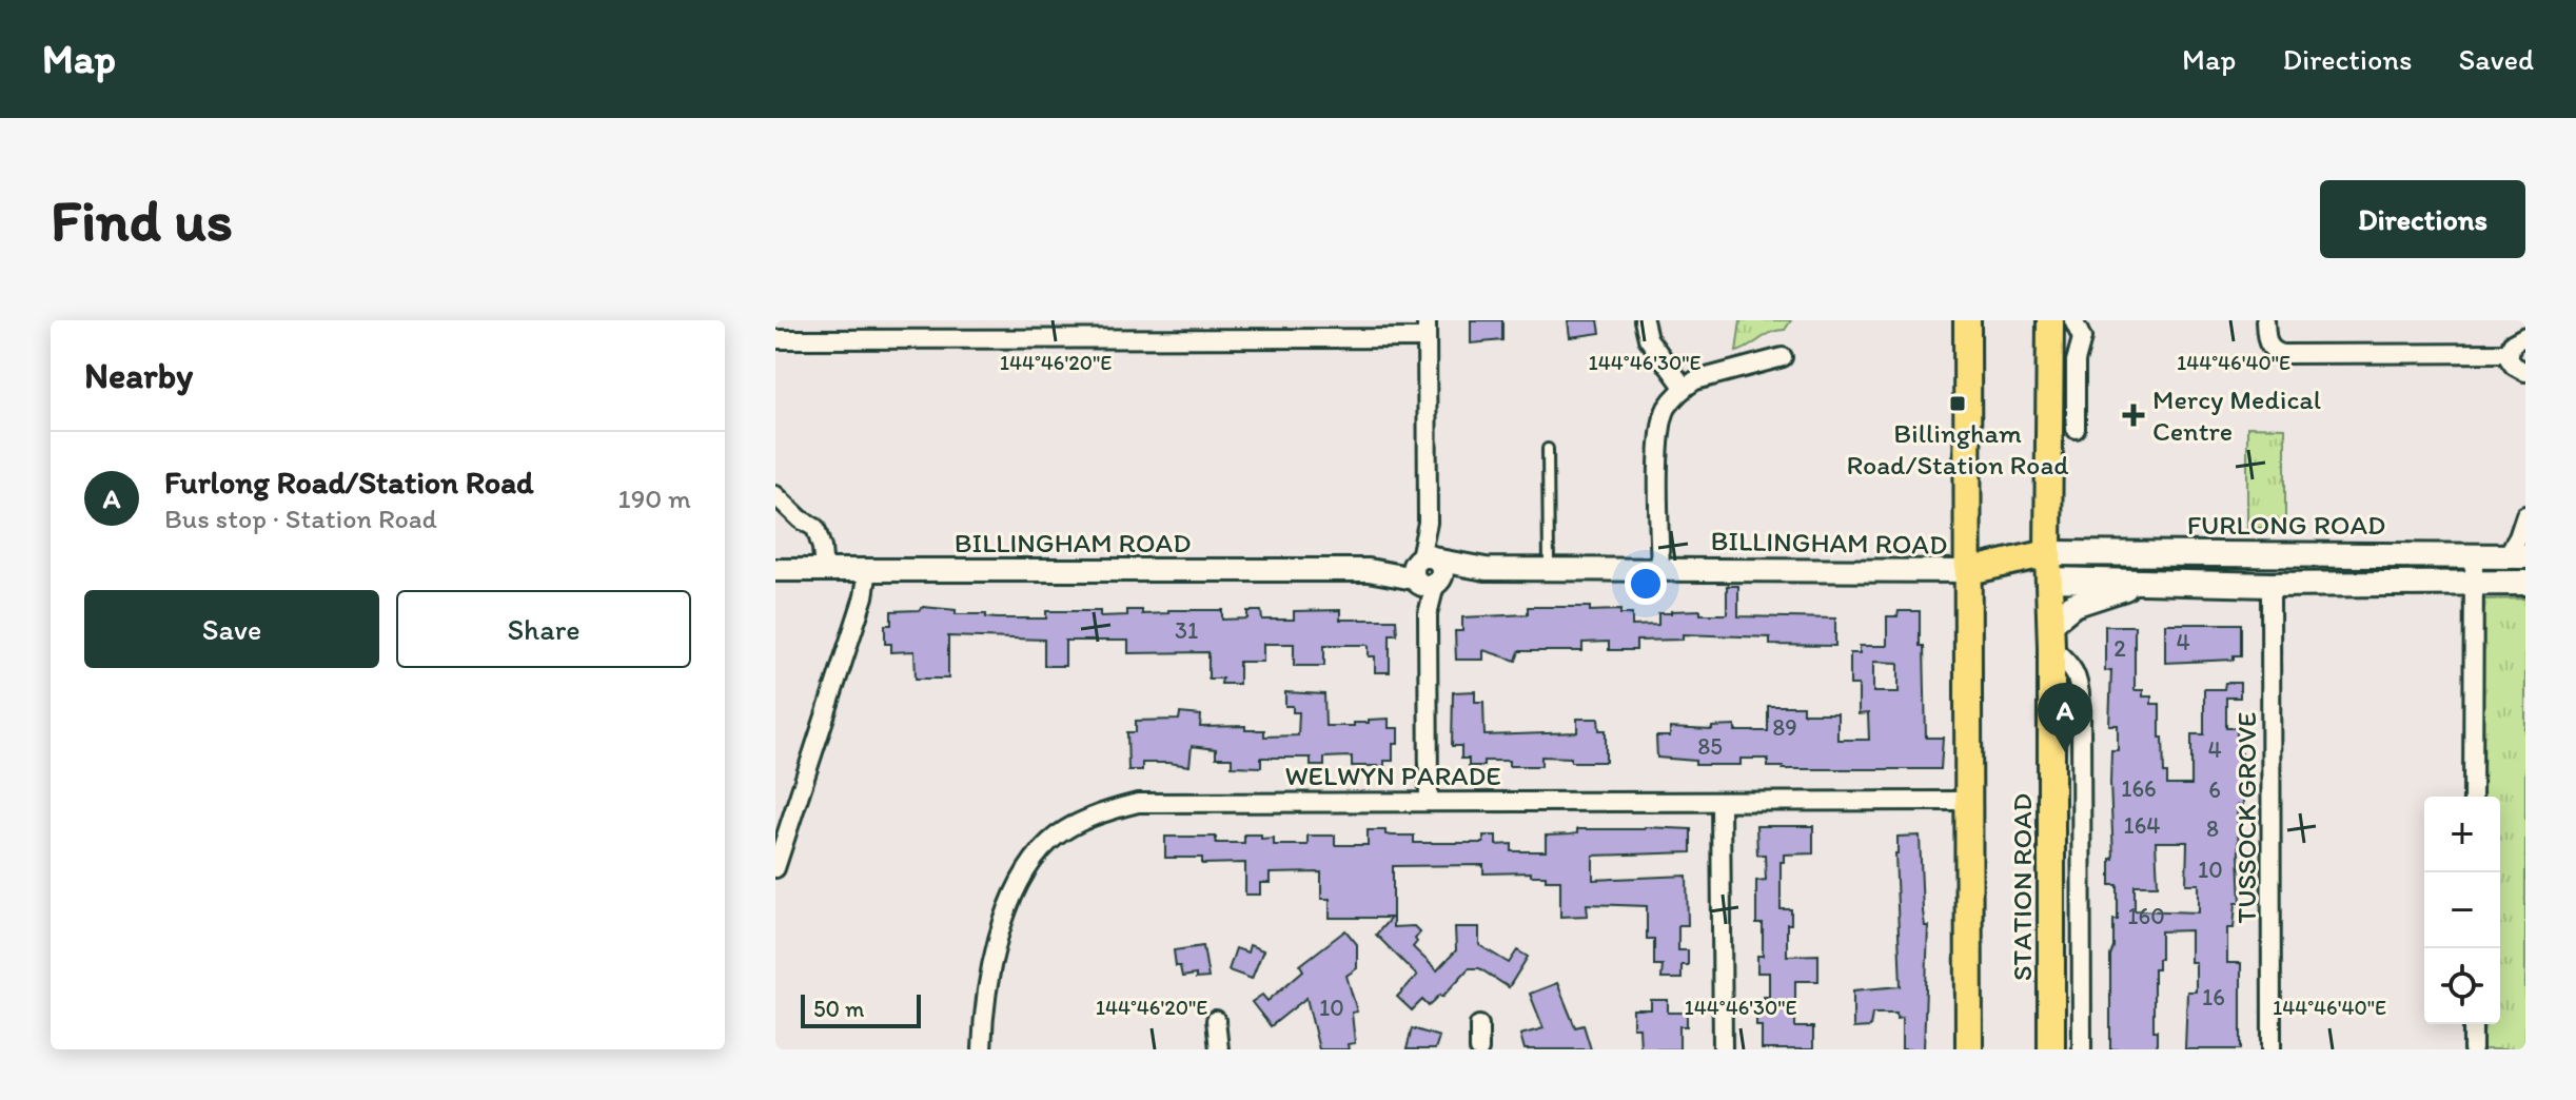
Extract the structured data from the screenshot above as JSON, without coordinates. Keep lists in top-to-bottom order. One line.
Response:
{"streets":{"main road":["FURLONG ROAD","STATION ROAD"],"street":["BILLINGHAM ROAD","WELWYN PARADE","TUSSOCK GROVE"]},"crossings":[["FURLONG ROAD","STATION ROAD"],["BILLINGHAM ROAD","STATION ROAD"],["WELWYN PARADE","STATION ROAD"]],"places":{"transit":["Billingham Road/Station Road"],"health":["Mercy Medical Centre"]},"house_numbers":["31","4","2","89","85","4","166","6","164","8","10","160","16","10"],"scale_bar":"50 m","page":{"header":"Map","nav":["Map","Directions","Saved"],"buttons":["Directions",["Save","Share"]],"title":"Find us","heading":"Nearby","list":[{"mark":"A","name":"Furlong Road/Station Road","note":"Bus stop · Station Road","value":"190 m"}],"pins":"A","map_buttons":["+","−"],"scale":"50 m"},"coordinates":["144°46'20\"E","144°46'30\"E","144°46'40\"E"]}
